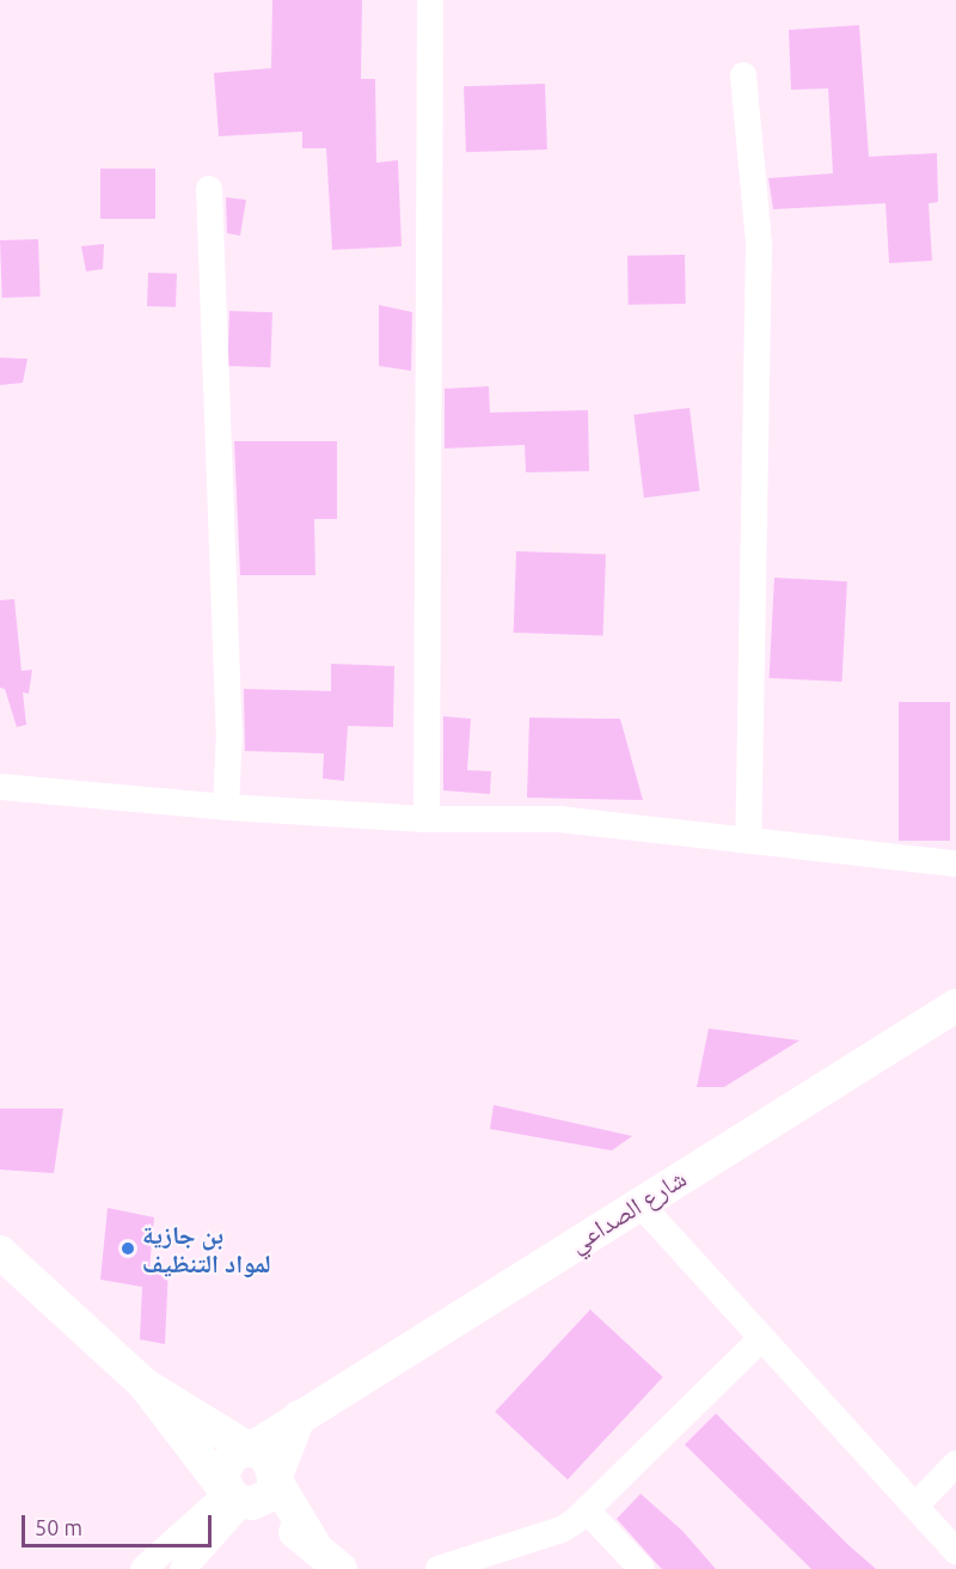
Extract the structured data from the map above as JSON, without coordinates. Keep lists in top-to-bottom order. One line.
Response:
{"streets":{"street":["شارع الصداعي"]},"places":["بن جازية لمواد التنظيف"],"scale_bar":"50 m"}
